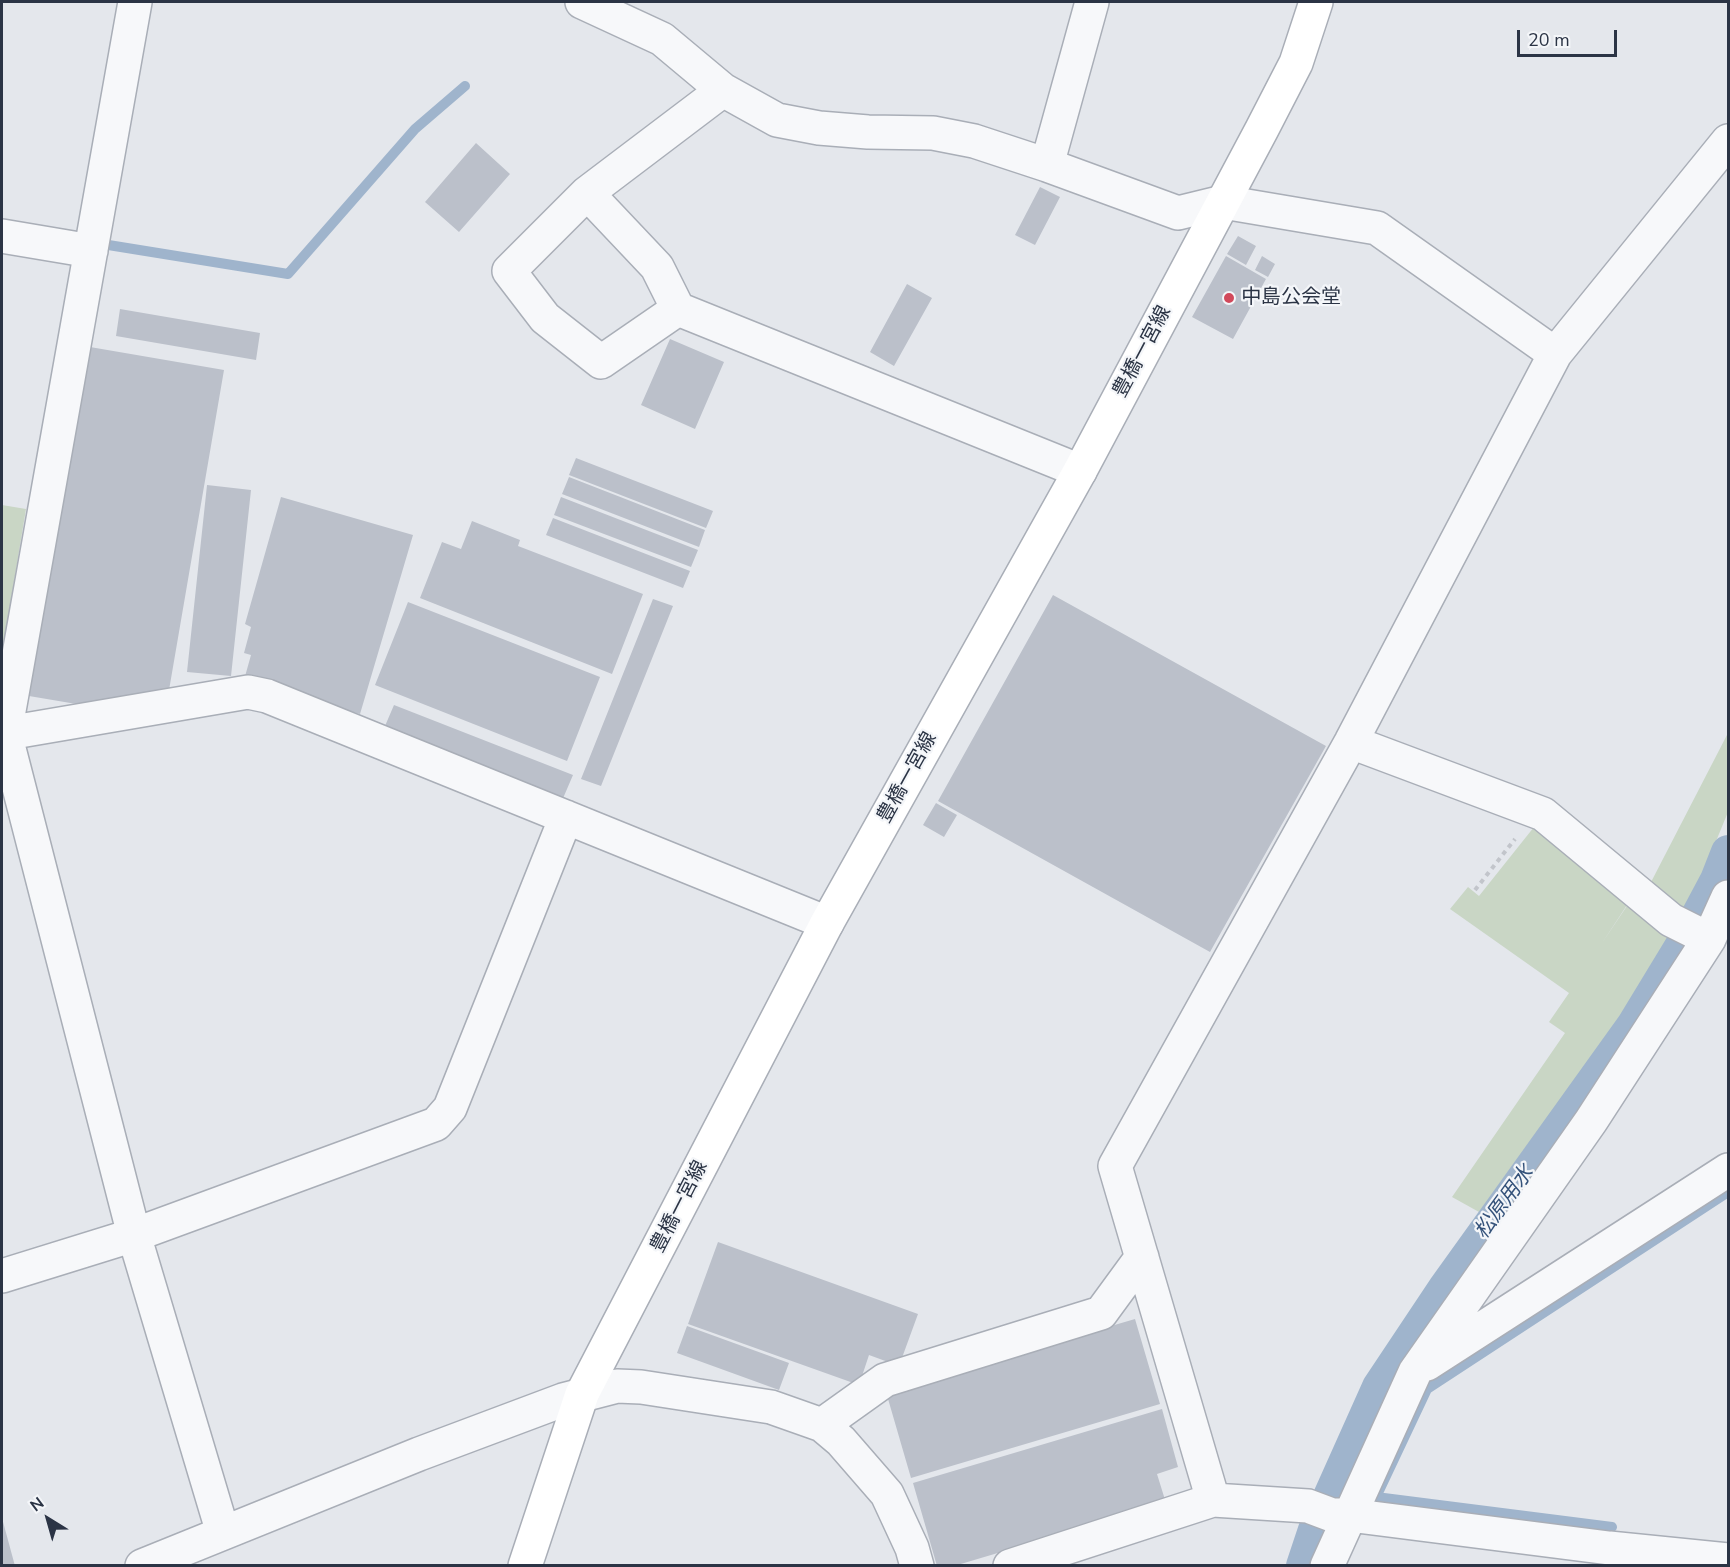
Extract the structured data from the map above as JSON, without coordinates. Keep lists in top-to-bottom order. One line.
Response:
{"streets":{"main road":["豊橋一宮線"]},"water":["松原用水"],"places":["中島公会堂"],"scale_bar":"20 m","north":"top left"}
